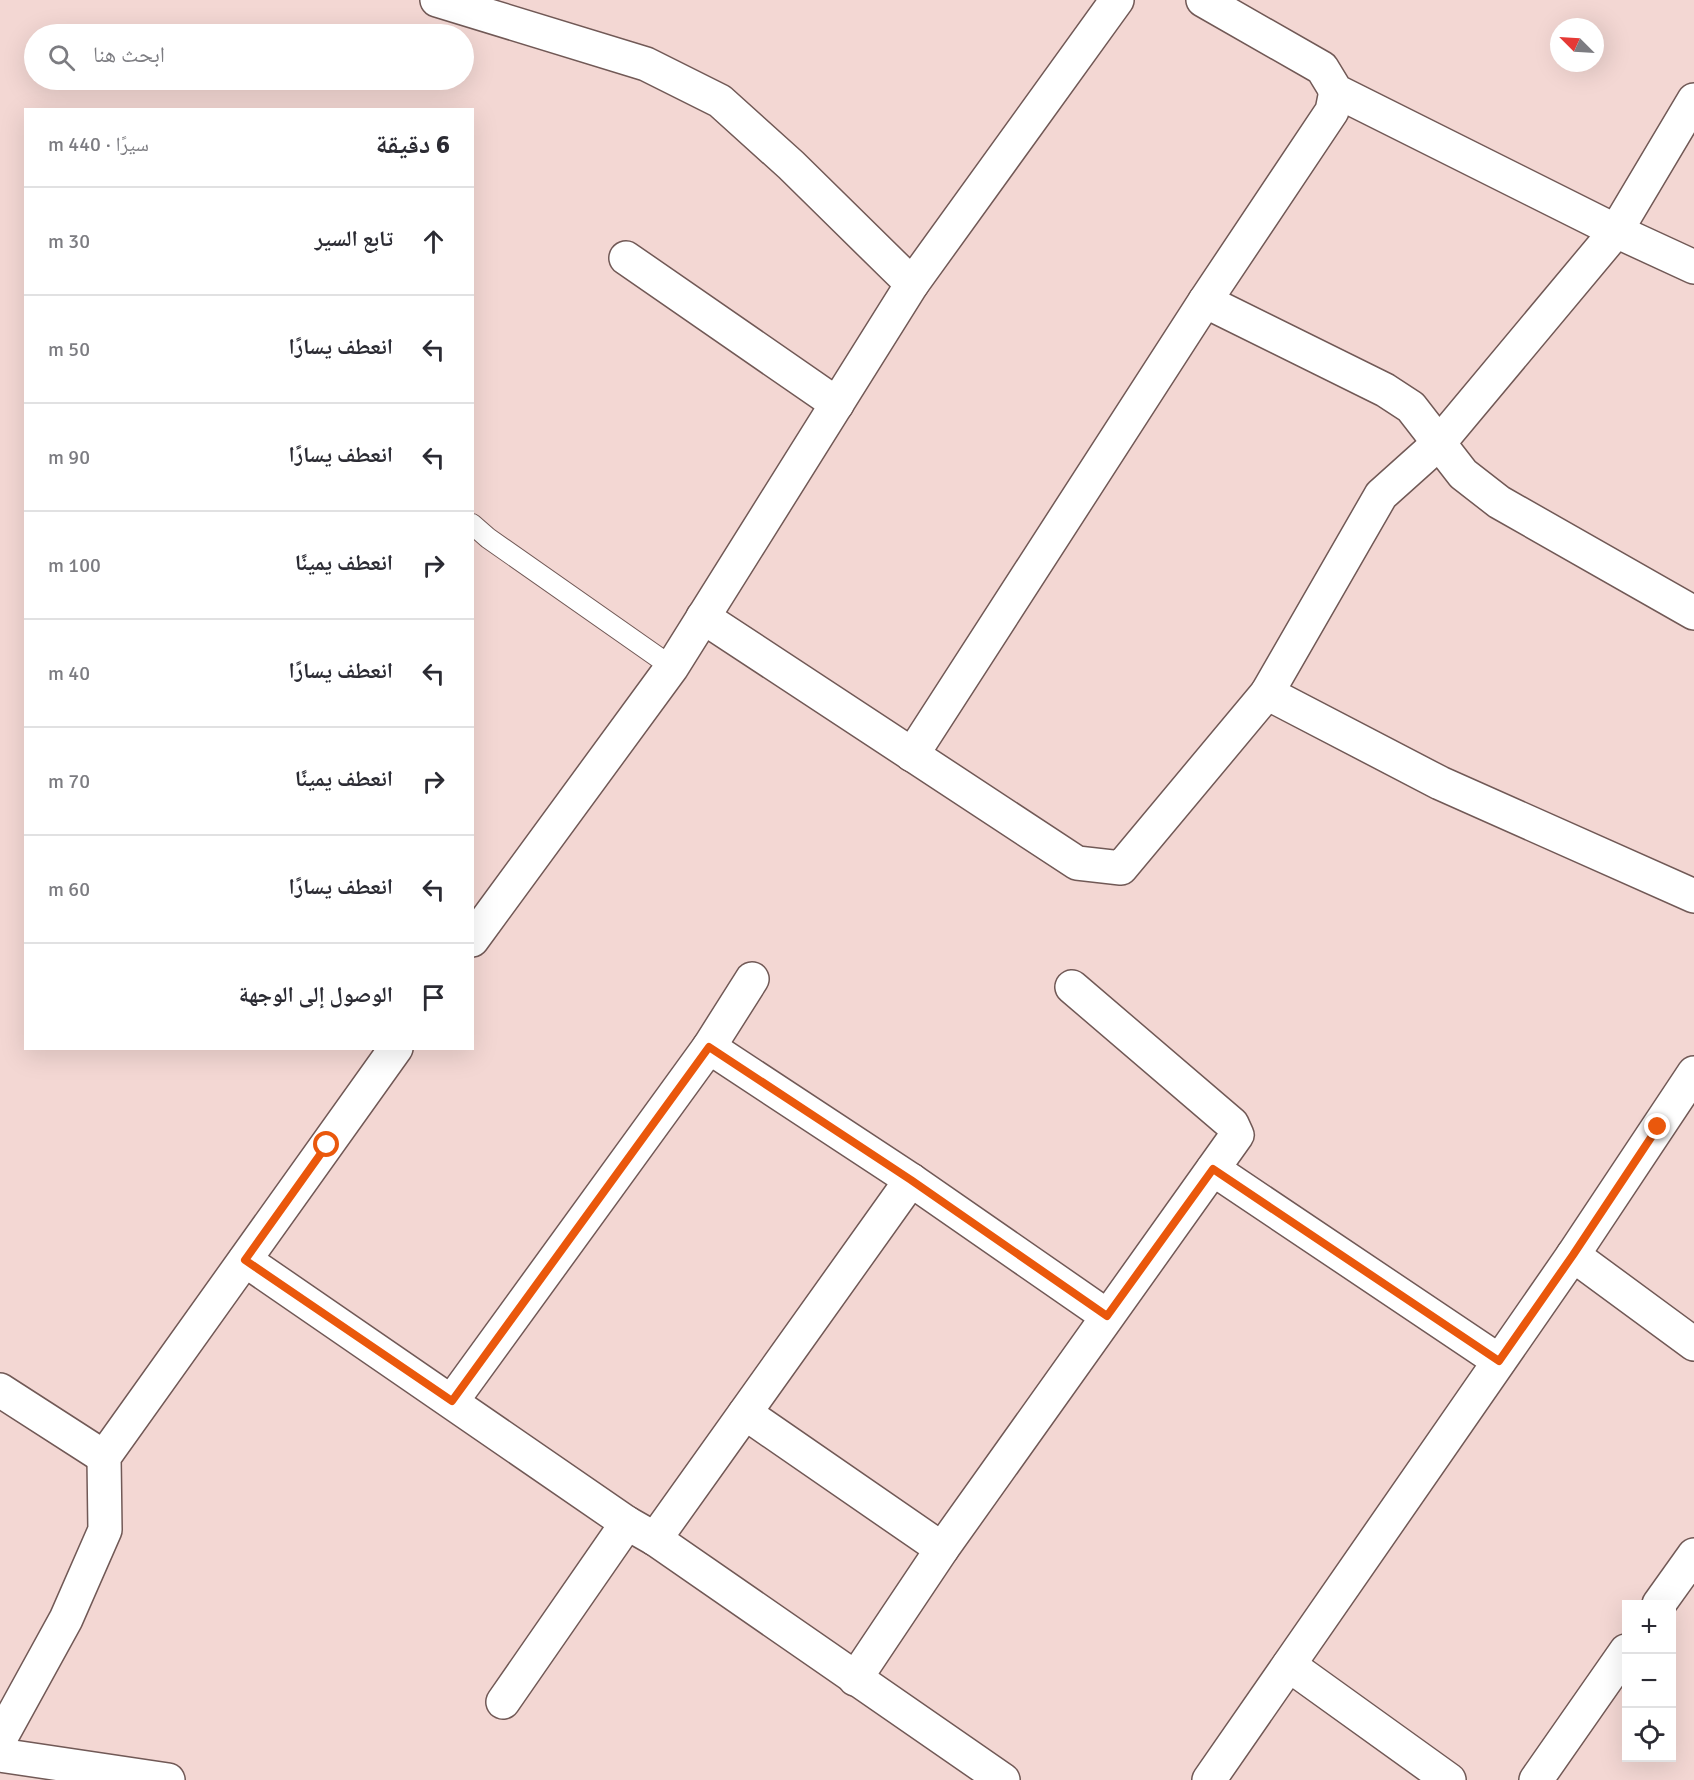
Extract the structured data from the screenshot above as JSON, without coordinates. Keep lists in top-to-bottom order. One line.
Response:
{"north":"top left","page":{"search":"ابحث هنا","heading":["6 دقيقة","سيرًا · 440 m"],"list":[["تابع السير","30 m"],["انعطف يسارًا","50 m"],["انعطف يسارًا","90 m"],["انعطف يمينًا","100 m"],["انعطف يسارًا","40 m"],["انعطف يمينًا","70 m"],["انعطف يسارًا","60 m"],"الوصول إلى الوجهة"],"map_buttons":["+","−"]}}
